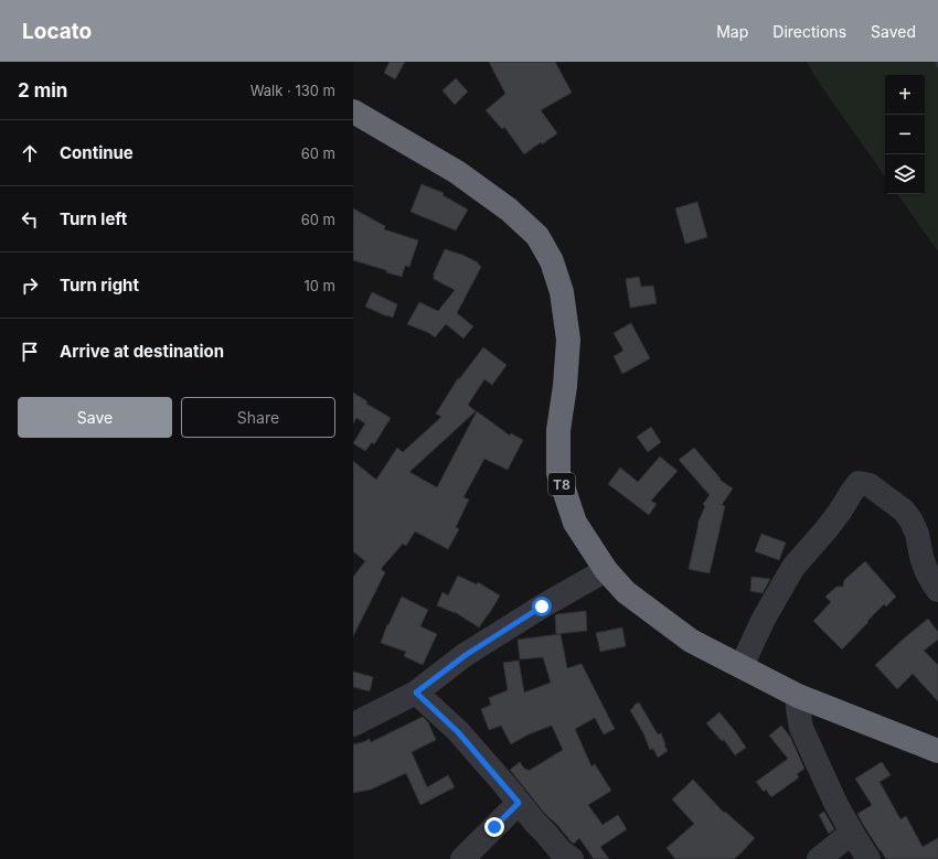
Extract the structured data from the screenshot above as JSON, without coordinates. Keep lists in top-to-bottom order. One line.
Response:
{"streets":{"highway":["T8"]},"page":{"header":"Locato","nav":["Map","Directions","Saved"],"heading":["2 min","Walk · 130 m"],"map_buttons":["+","−"],"list":[["Continue","60 m"],["Turn left","60 m"],["Turn right","10 m"],"Arrive at destination"],"buttons":["Save","Share"]}}
